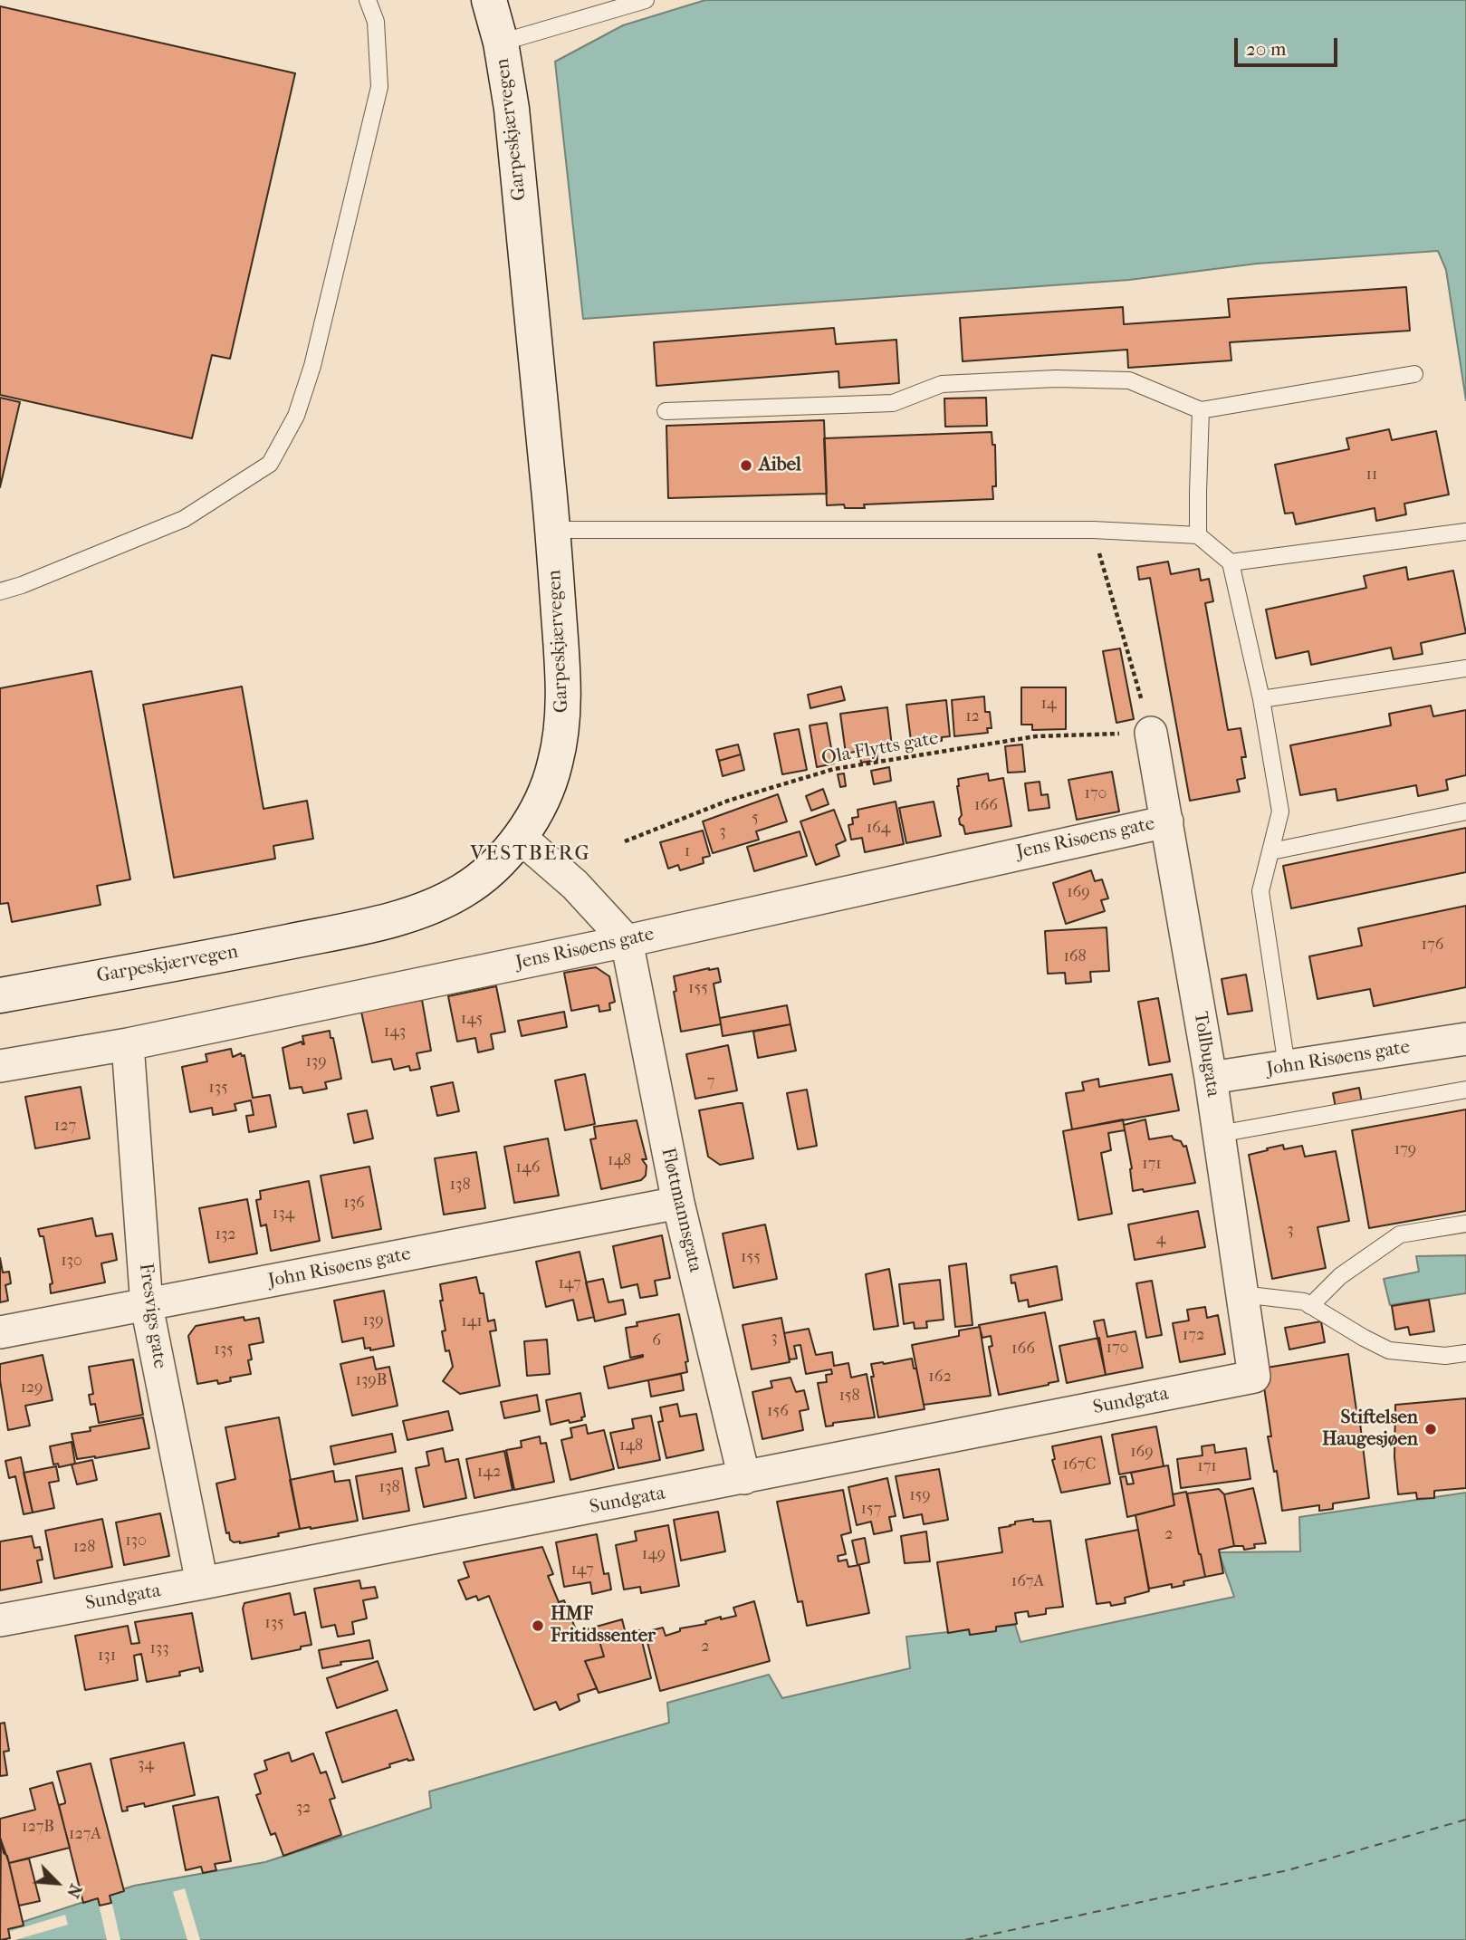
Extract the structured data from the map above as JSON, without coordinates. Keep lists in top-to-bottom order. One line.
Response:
{"streets":{"main road":["Garpeskjærvegen"],"street":["Jens Risøens gate","Tollbugata","John Risøens gate","Fløttmannsgata","Fresvigs gate","Sundgata"],"path":["Ola Flytts gate"]},"crossings":[["Ola Flytts gate","Tollbugata"],["Jens Risøens gate","Tollbugata"],["Jens Risøens gate","Fløttmannsgata"],["Jens Risøens gate","Fresvigs gate"],["Tollbugata","John Risøens gate"],["Tollbugata","Sundgata"],["John Risøens gate","Fløttmannsgata"],["John Risøens gate","Fresvigs gate"],["Fløttmannsgata","Sundgata"],["Fresvigs gate","Sundgata"]],"districts":["VESTBERG"],"places":["Aibel","Stiftelsen Haugesjøen","HMF Fritidssenter"],"house_numbers":["11","14","12","170","166","5","164","3","1","169","176","168","155","145","143","139","7","135","127","179","148","171","146","138","136","134","3","132","4","155","130","147","139","141","172","3","6","170","166","135","162","139B","129","158","156","148","169","167C","171","142","138","159","157","2","130","128","149","147","167A","135","2","133","131","34","32","127B","127A"],"scale_bar":"20 m","north":"bottom right"}
